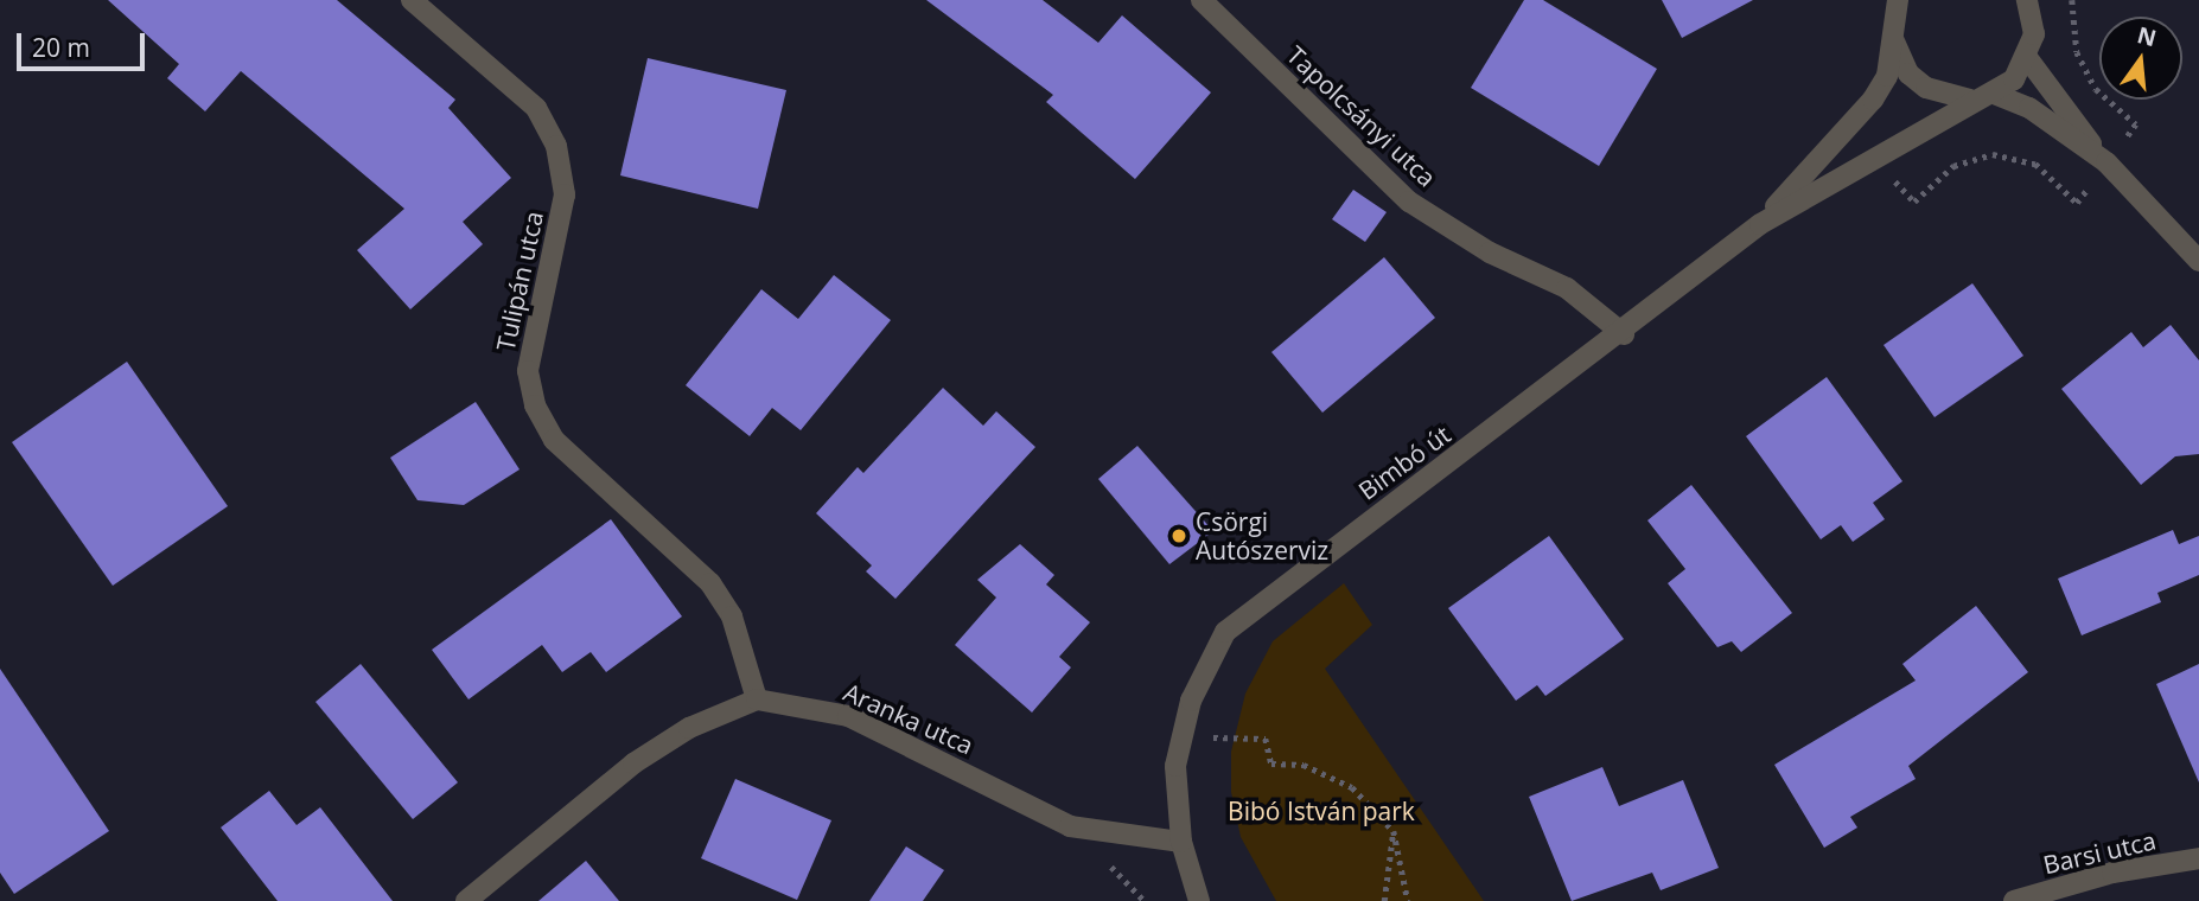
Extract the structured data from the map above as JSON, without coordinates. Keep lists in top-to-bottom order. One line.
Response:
{"streets":{"street":["Tapolcsányi utca","Tulipán utca","Bimbó út","Aranka utca","Barsi utca"]},"crossings":[["Tapolcsányi utca","Bimbó út"],["Tulipán utca","Aranka utca"],["Bimbó út","Aranka utca"]],"parks":["Bibó István park"],"places":["Csörgi Autószerviz"],"scale_bar":"20 m","north":"top"}
